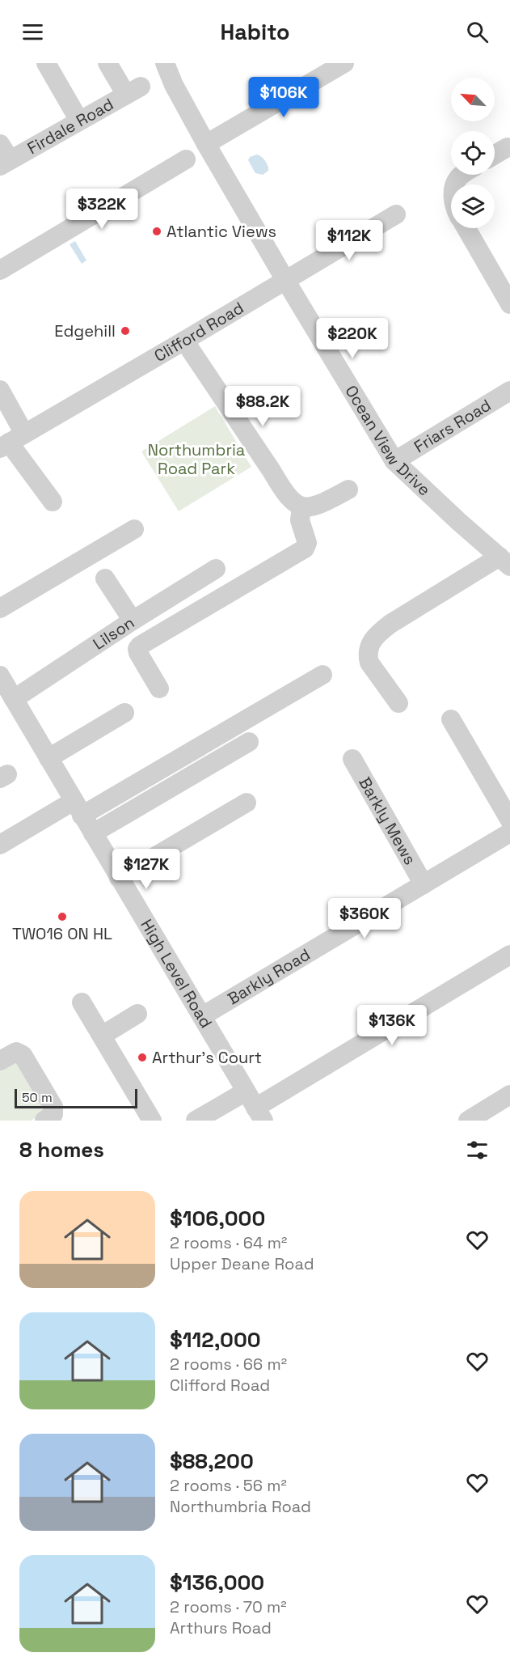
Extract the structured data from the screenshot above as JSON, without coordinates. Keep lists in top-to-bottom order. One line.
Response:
{"streets":{"street":["Firdale Road","Clifford Road","Friars Road","Ocean View Drive","Lilson","Barkly Mews","High Level Road","Barkly Road"]},"crossings":[["Clifford Road","Ocean View Drive"],["Friars Road","Ocean View Drive"],["Lilson","High Level Road"],["Barkly Mews","Barkly Road"],["High Level Road","Barkly Road"]],"parks":["Northumbria Road Park"],"places":["Atlantic Views","Edgehill","TWO16 ON HL","Arthur's Court"],"scale_bar":"50 m","north":"top left","page":{"header":"Habito","price":["$106K","$322K","$112K","$220K","$88.2K","$127K","$360K","$136K"],"scale":"50 m","heading":"8 homes","list":[{"name":"$106,000","note":"2 rooms · 64 m² · Upper Deane Road"},{"name":"$112,000","note":"2 rooms · 66 m² · Clifford Road"},{"name":"$88,200","note":"2 rooms · 56 m² · Northumbria Road"},{"name":"$136,000","note":"2 rooms · 70 m² · Arthurs Road"}]}}
